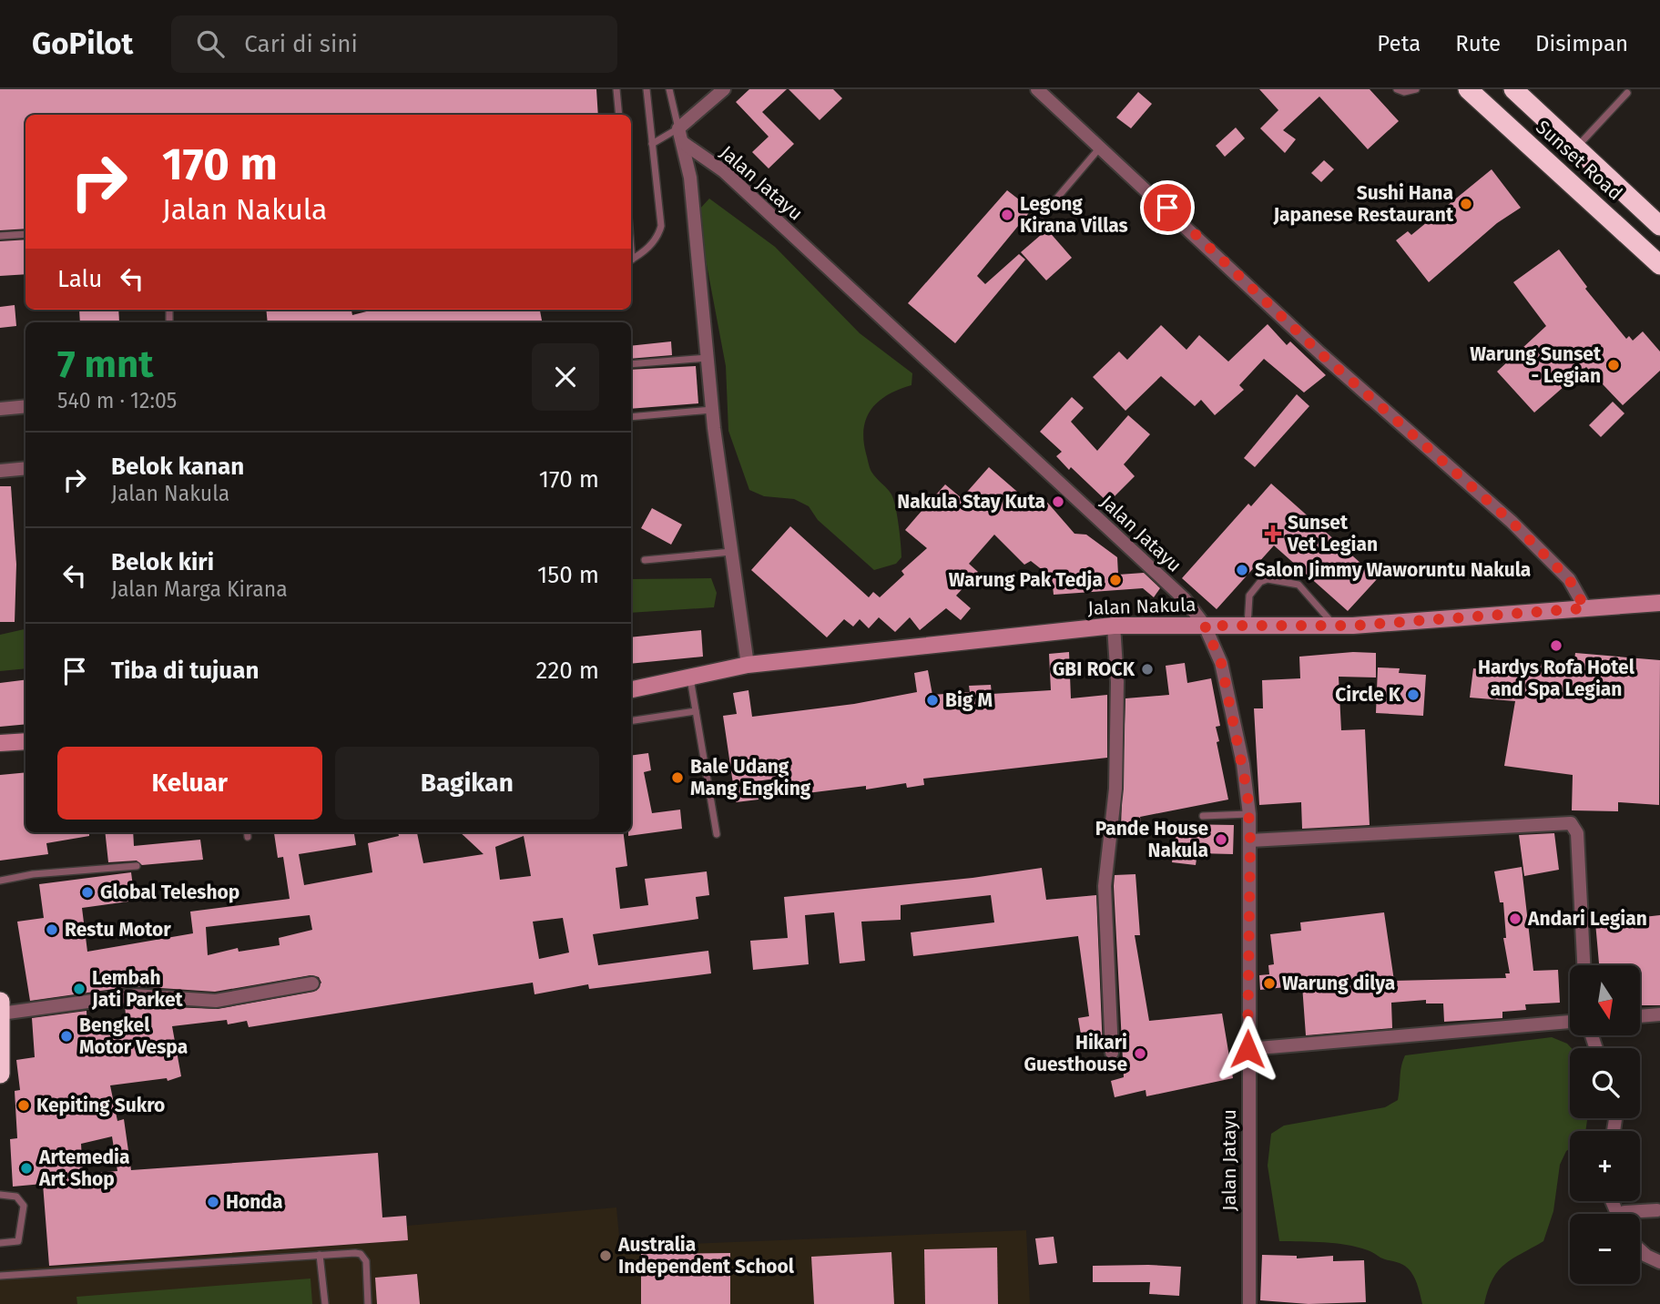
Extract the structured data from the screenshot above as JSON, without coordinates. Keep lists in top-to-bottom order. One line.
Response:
{"streets":{"highway":["Sunset Road"],"main road":["Jalan Nakula"],"street":["Jalan Jatayu"]},"crossings":[["Jalan Jatayu","Jalan Nakula"]],"places":{"other":["Sushi Hana Japanese Restaurant","Legong Kirana Villas","Warung Sunset - Legian","Nakula Stay Kuta","Salon Jimmy Waworuntu Nakula","Warung Pak Tedja","Hardys Rofa Hotel and Spa Legian","GBI ROCK","Circle K","Big M","Bale Udang Mang Engking","Pande House Nakula","Global Teleshop","Andari Legian","Restu Motor","Warung dilya","Lembah Jati Parket","Bengkel Motor Vespa","Hikari Guesthouse","Kepiting Sukro","Artemedia Art Shop","Honda","Australia Independent School"],"health":["Sunset Vet Legian"]},"north":"bottom","page":{"header":"GoPilot","search":"Cari di sini","nav":["Peta","Rute","Disimpan"],"turn":["170 m","Jalan Nakula"],"then":"Lalu","heading":["7 mnt","540 m · 12:05"],"list":[{"name":"Belok kanan","note":"Jalan Nakula","value":"170 m"},{"name":"Belok kiri","note":"Jalan Marga Kirana","value":"150 m"},{"name":"Tiba di tujuan","value":"220 m"}],"buttons":["Keluar","Bagikan"],"map_buttons":["+","−"]}}
